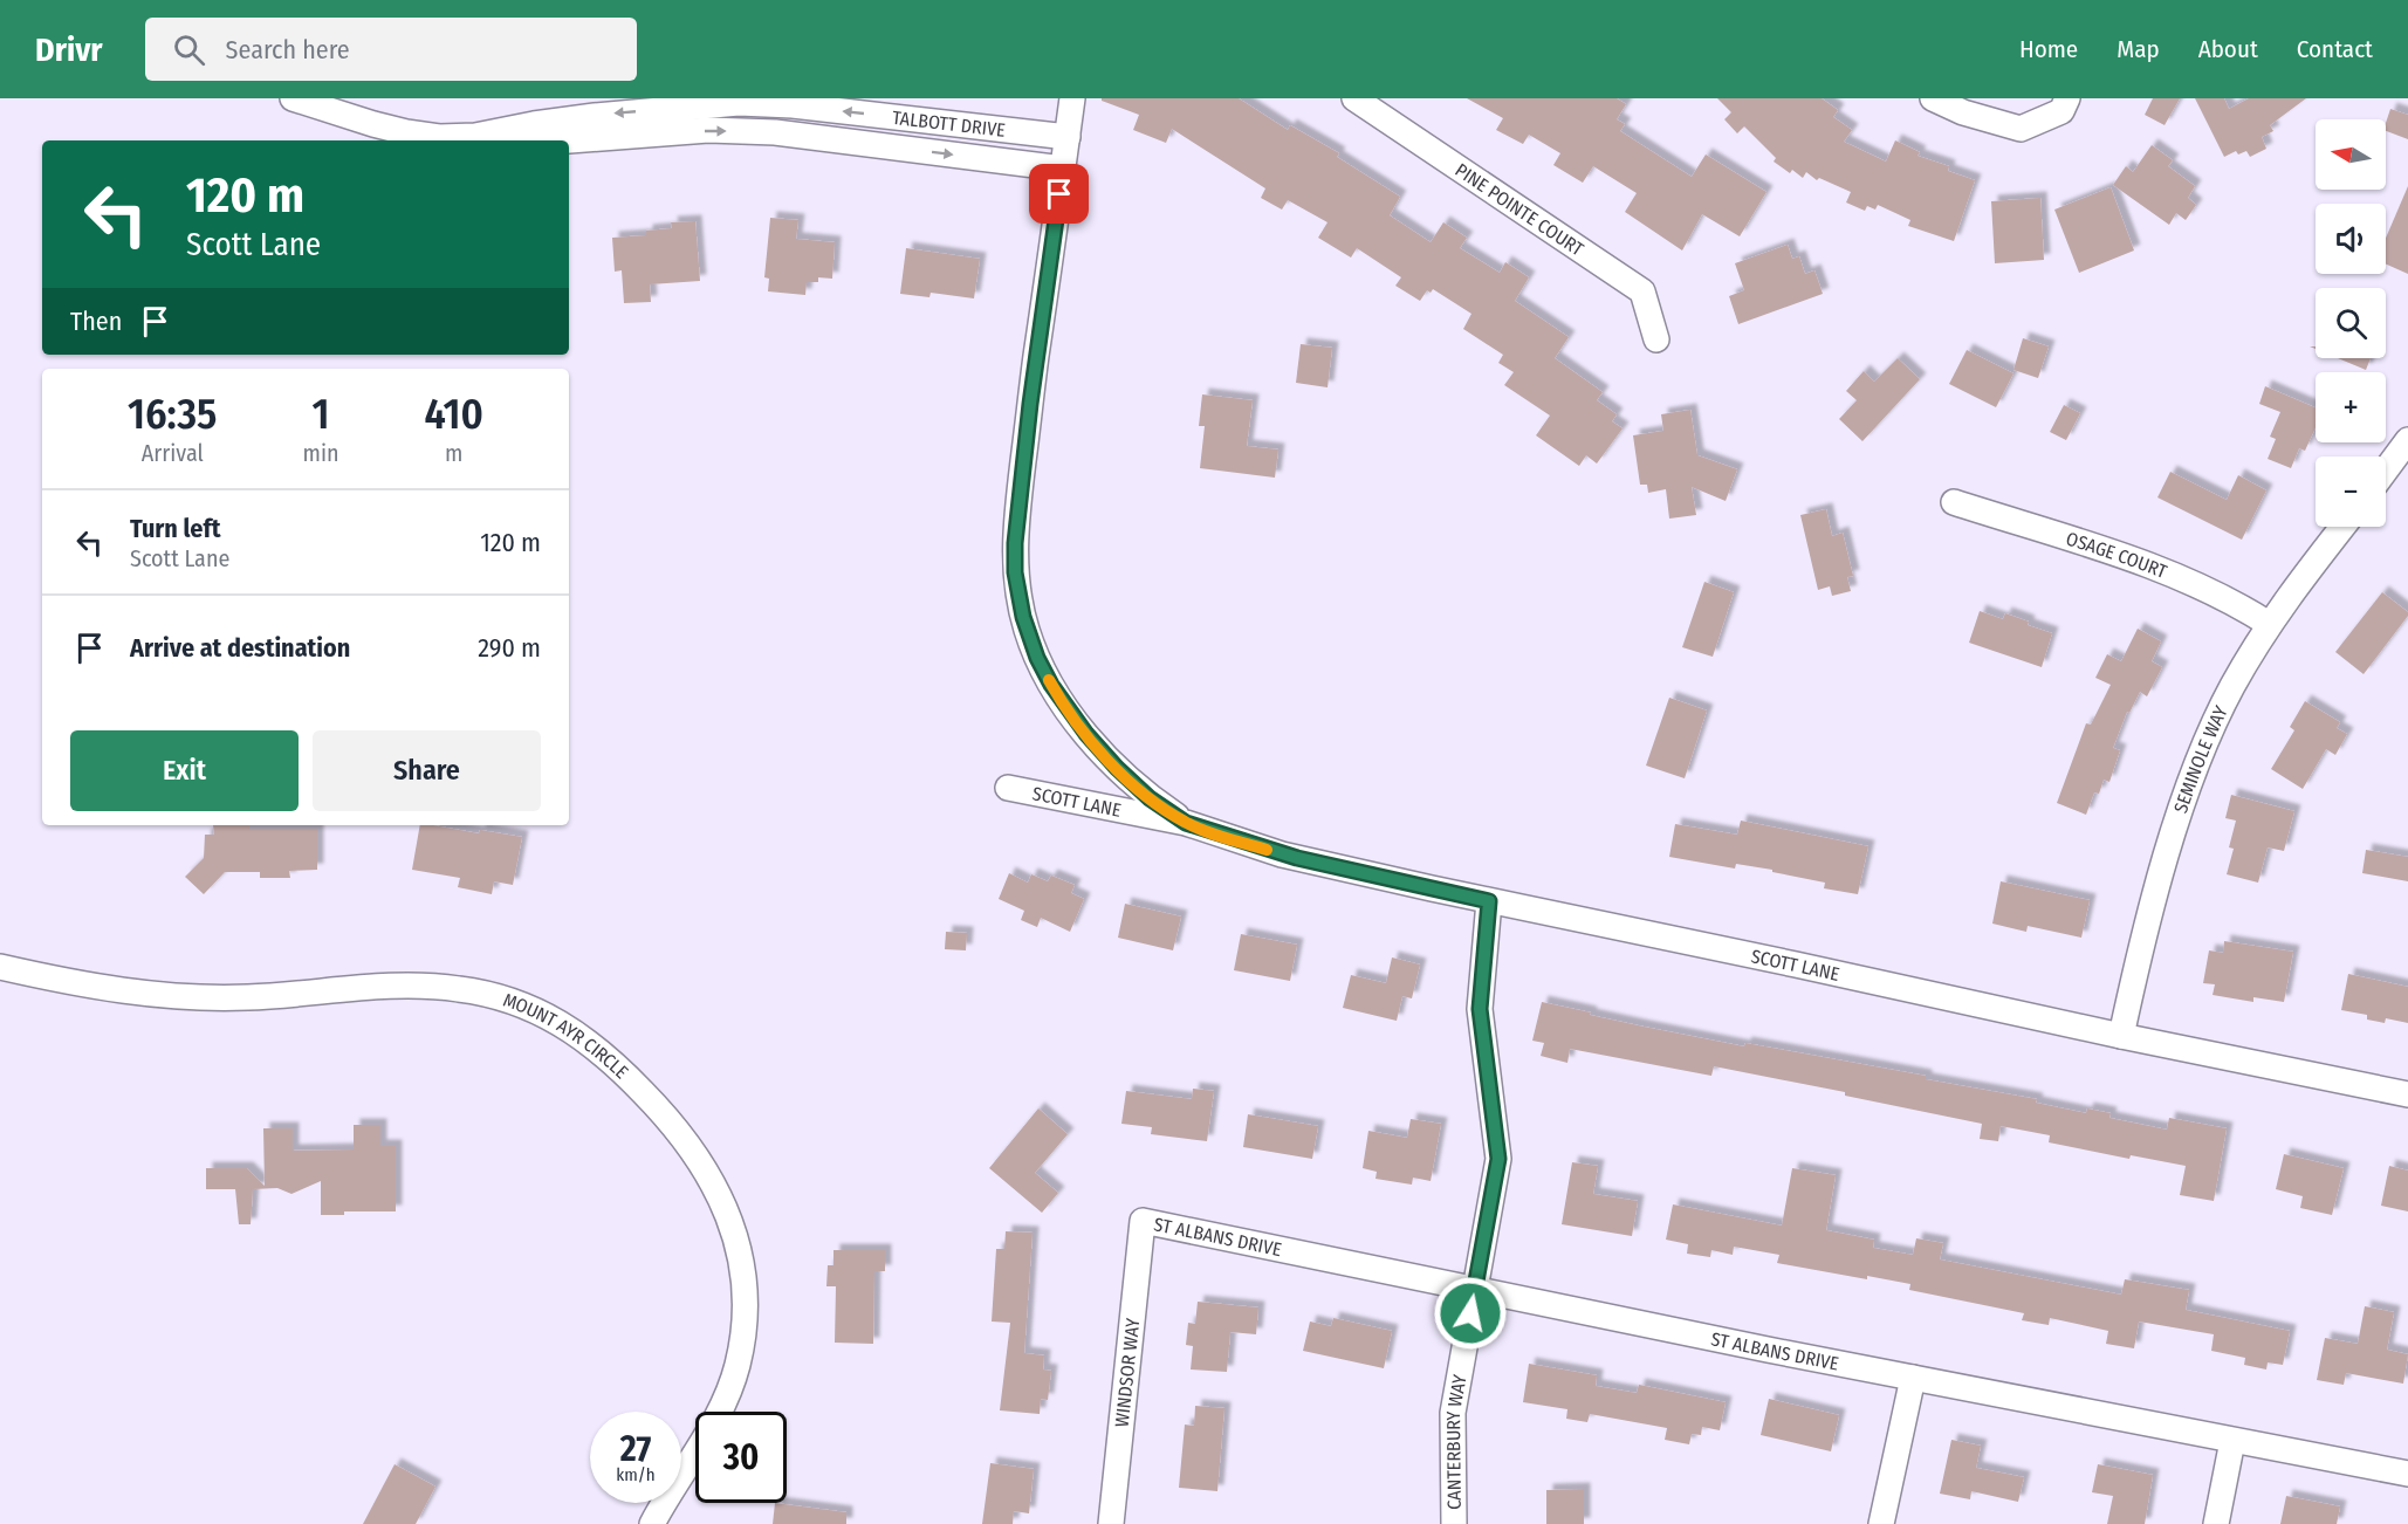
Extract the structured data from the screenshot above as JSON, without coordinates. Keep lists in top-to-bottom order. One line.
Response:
{"streets":{"street":["TALBOTT DRIVE","PINE POINTE COURT","OSAGE COURT","SEMINOLE WAY","SCOTT LANE","MOUNT AYR CIRCLE","ST ALBANS DRIVE","WINDSOR WAY","CANTERBURY WAY"]},"crossings":[["TALBOTT DRIVE","SCOTT LANE"],["OSAGE COURT","SEMINOLE WAY"],["SEMINOLE WAY","SCOTT LANE"],["SCOTT LANE","CANTERBURY WAY"],["ST ALBANS DRIVE","WINDSOR WAY"],["ST ALBANS DRIVE","CANTERBURY WAY"]],"north":"left","page":{"header":"Drivr","search":"Search here","nav":["Home","Map","About","Contact"],"map_buttons":["+","−"],"turn":["120 m","Scott Lane"],"then":"Then","eta":["16:35","Arrival","1","min","410","m"],"list":[{"name":"Turn left","note":"Scott Lane","value":"120 m"},{"name":"Arrive at destination","value":"290 m"}],"buttons":["Exit","Share"],"speed":"27 km/h","limit":"30"}}
